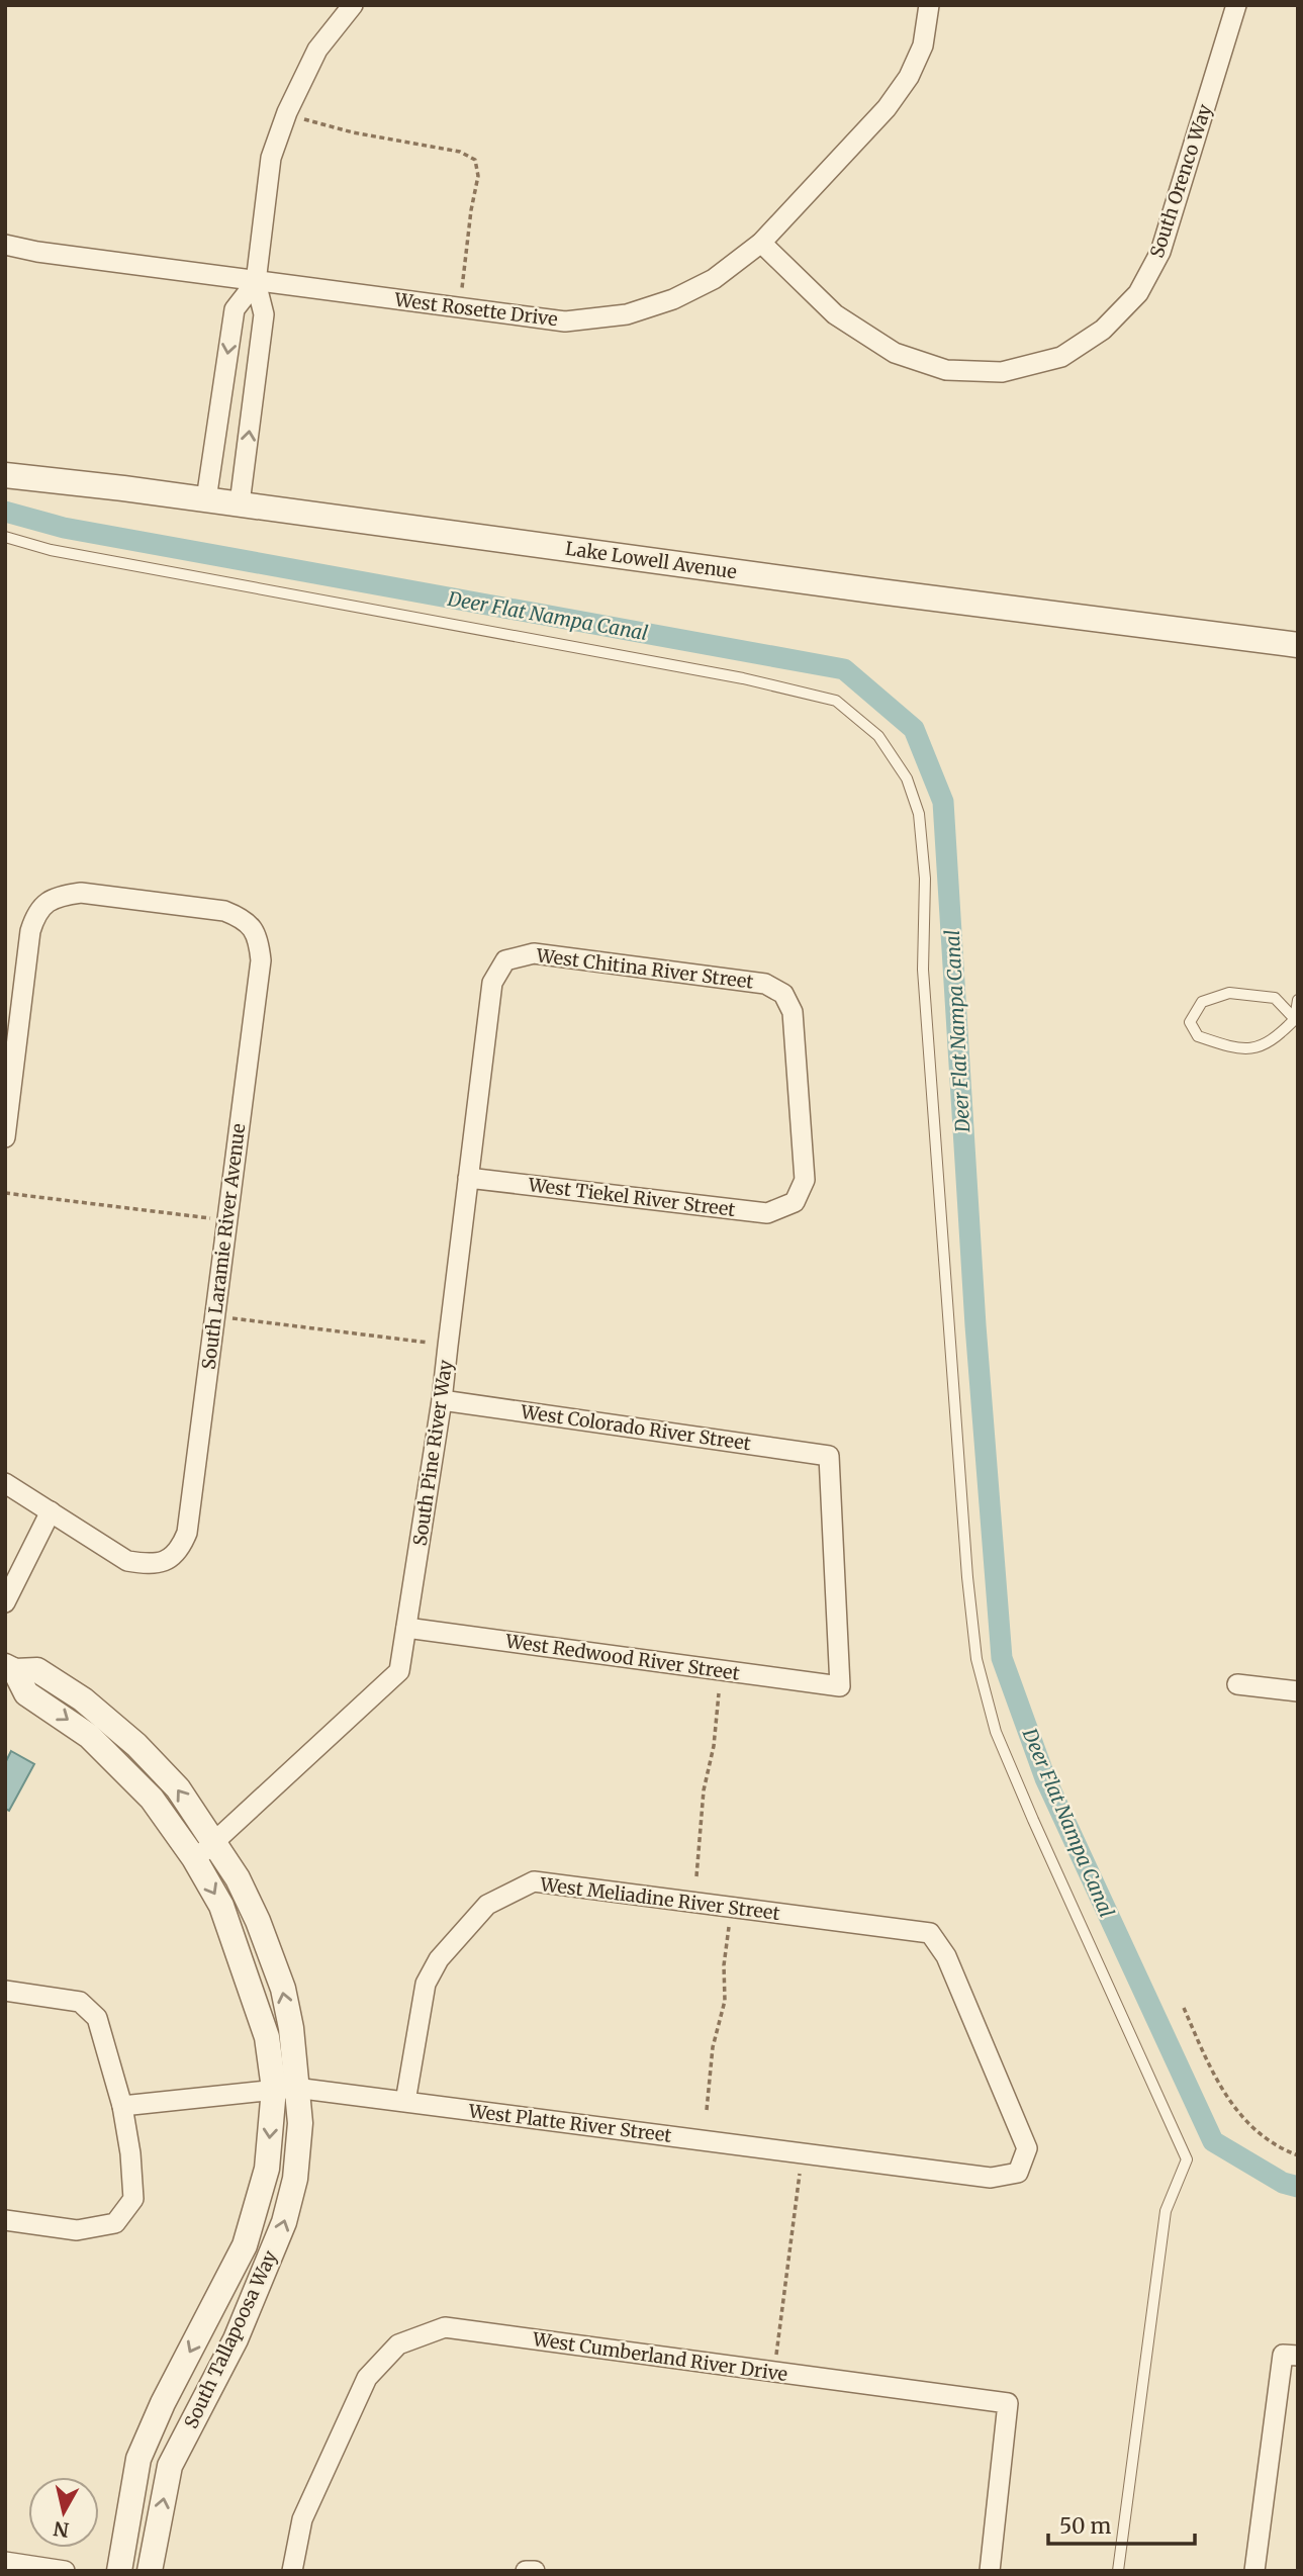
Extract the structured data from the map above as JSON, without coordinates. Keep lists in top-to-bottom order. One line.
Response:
{"streets":{"street":["South Orenco Way","West Rosette Drive","Lake Lowell Avenue","West Chitina River Street","West Tiekel River Street","South Laramie River Avenue","West Colorado River Street","South Pine River Way","West Redwood River Street","West Meliadine River Street","West Platte River Street","South Tallapoosa Way","West Cumberland River Drive"]},"crossings":[["South Orenco Way","West Rosette Drive"],["West Chitina River Street","West Tiekel River Street"],["West Chitina River Street","South Pine River Way"],["West Tiekel River Street","South Pine River Way"],["West Colorado River Street","South Pine River Way"],["West Colorado River Street","West Redwood River Street"],["South Pine River Way","West Redwood River Street"],["South Pine River Way","South Tallapoosa Way"],["West Meliadine River Street","West Platte River Street"],["West Platte River Street","South Tallapoosa Way"]],"water":["Deer Flat Nampa Canal"],"scale_bar":"50 m","north":"bottom"}
